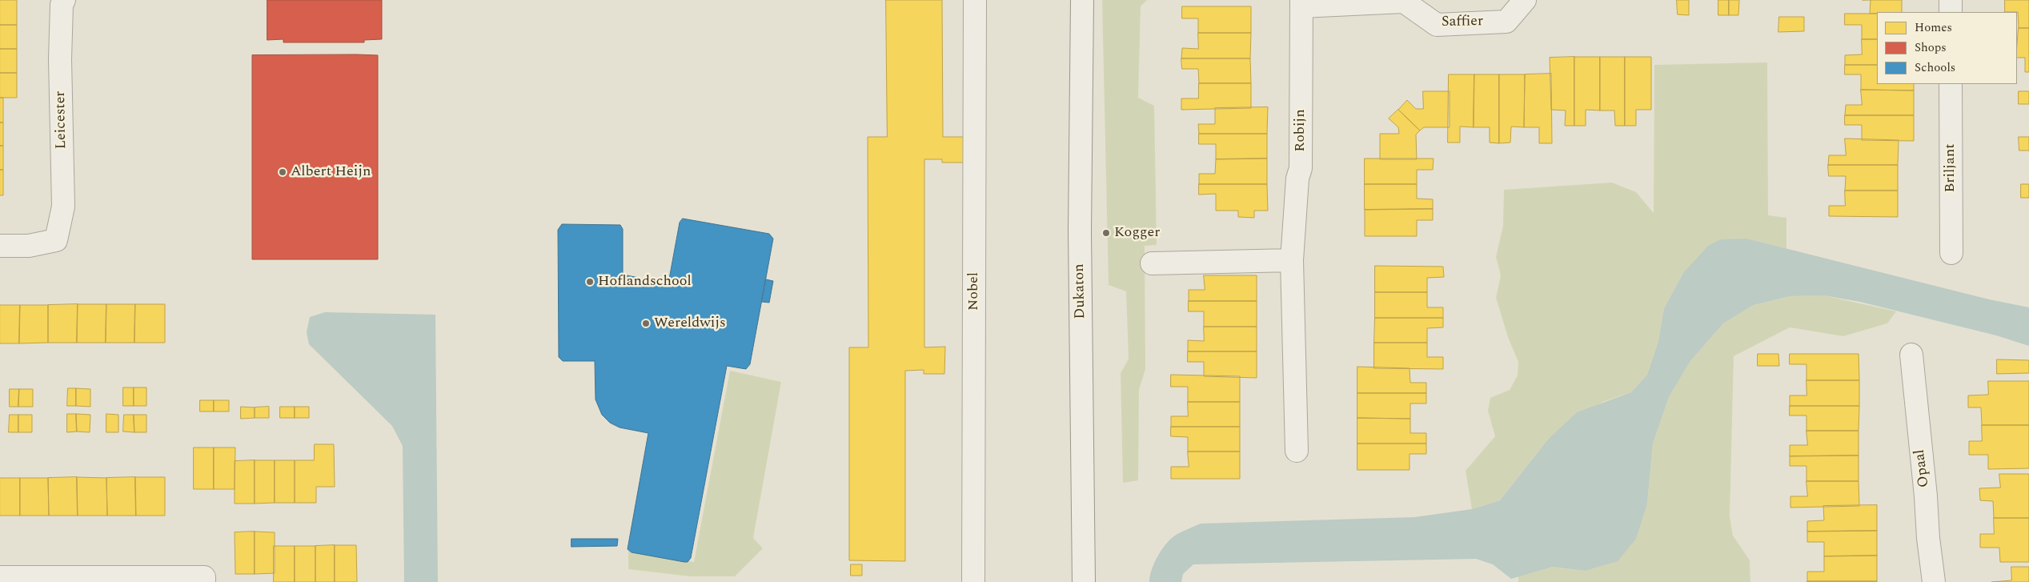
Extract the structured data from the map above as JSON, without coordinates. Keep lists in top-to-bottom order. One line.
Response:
{"streets":{"street":["Saffier","Leicester","Robijn","Briljant","Nobel","Dukaton","Opaal"]},"crossings":[["Saffier","Robijn"]],"places":["Albert Heijn","Kogger","Hoflandschool","Wereldwijs"],"legend":["Homes","Shops","Schools"]}
